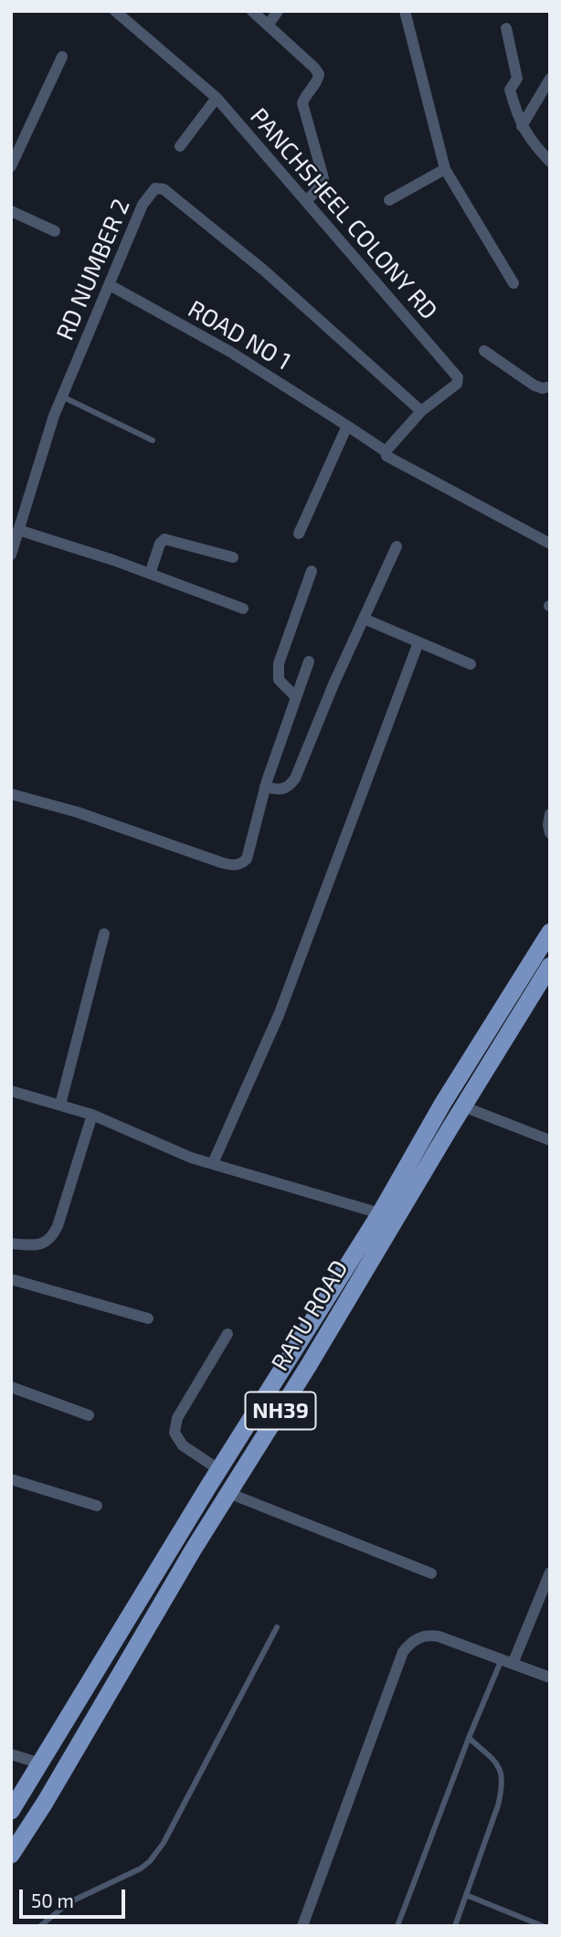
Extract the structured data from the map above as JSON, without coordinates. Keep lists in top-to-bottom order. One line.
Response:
{"streets":{"main road":["RATU ROAD","NH39"],"street":["PANCHSHEEL COLONY RD","RD NUMBER 2","ROAD NO 1"]},"crossings":[["PANCHSHEEL COLONY RD","RD NUMBER 2"],["PANCHSHEEL COLONY RD","ROAD NO 1"],["RD NUMBER 2","ROAD NO 1"]],"scale_bar":"50 m"}
